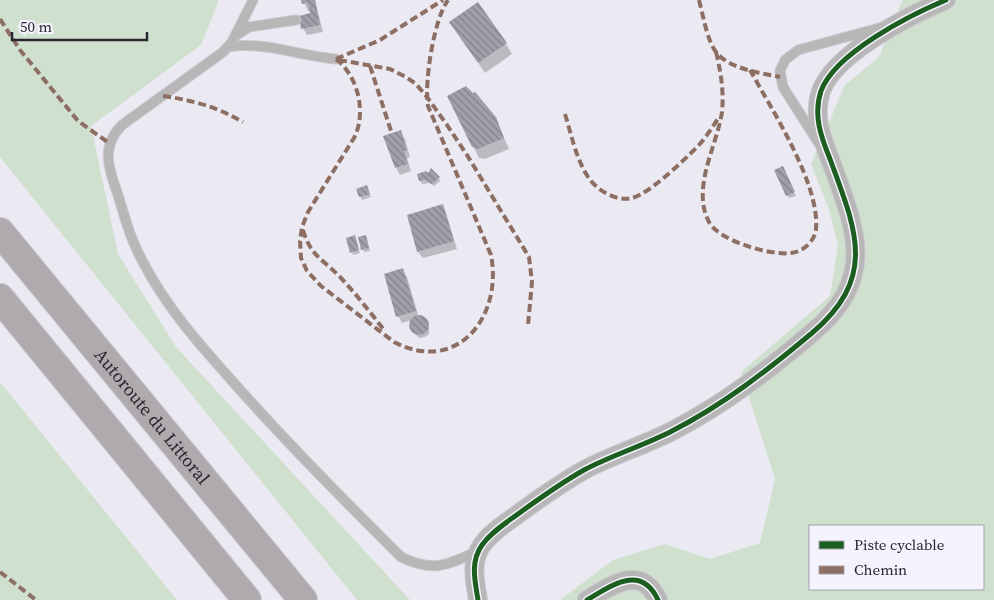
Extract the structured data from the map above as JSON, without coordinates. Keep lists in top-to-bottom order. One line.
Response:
{"streets":{"highway":["Autoroute du Littoral"]},"legend":["Piste cyclable","Chemin"],"scale_bar":"50 m"}
